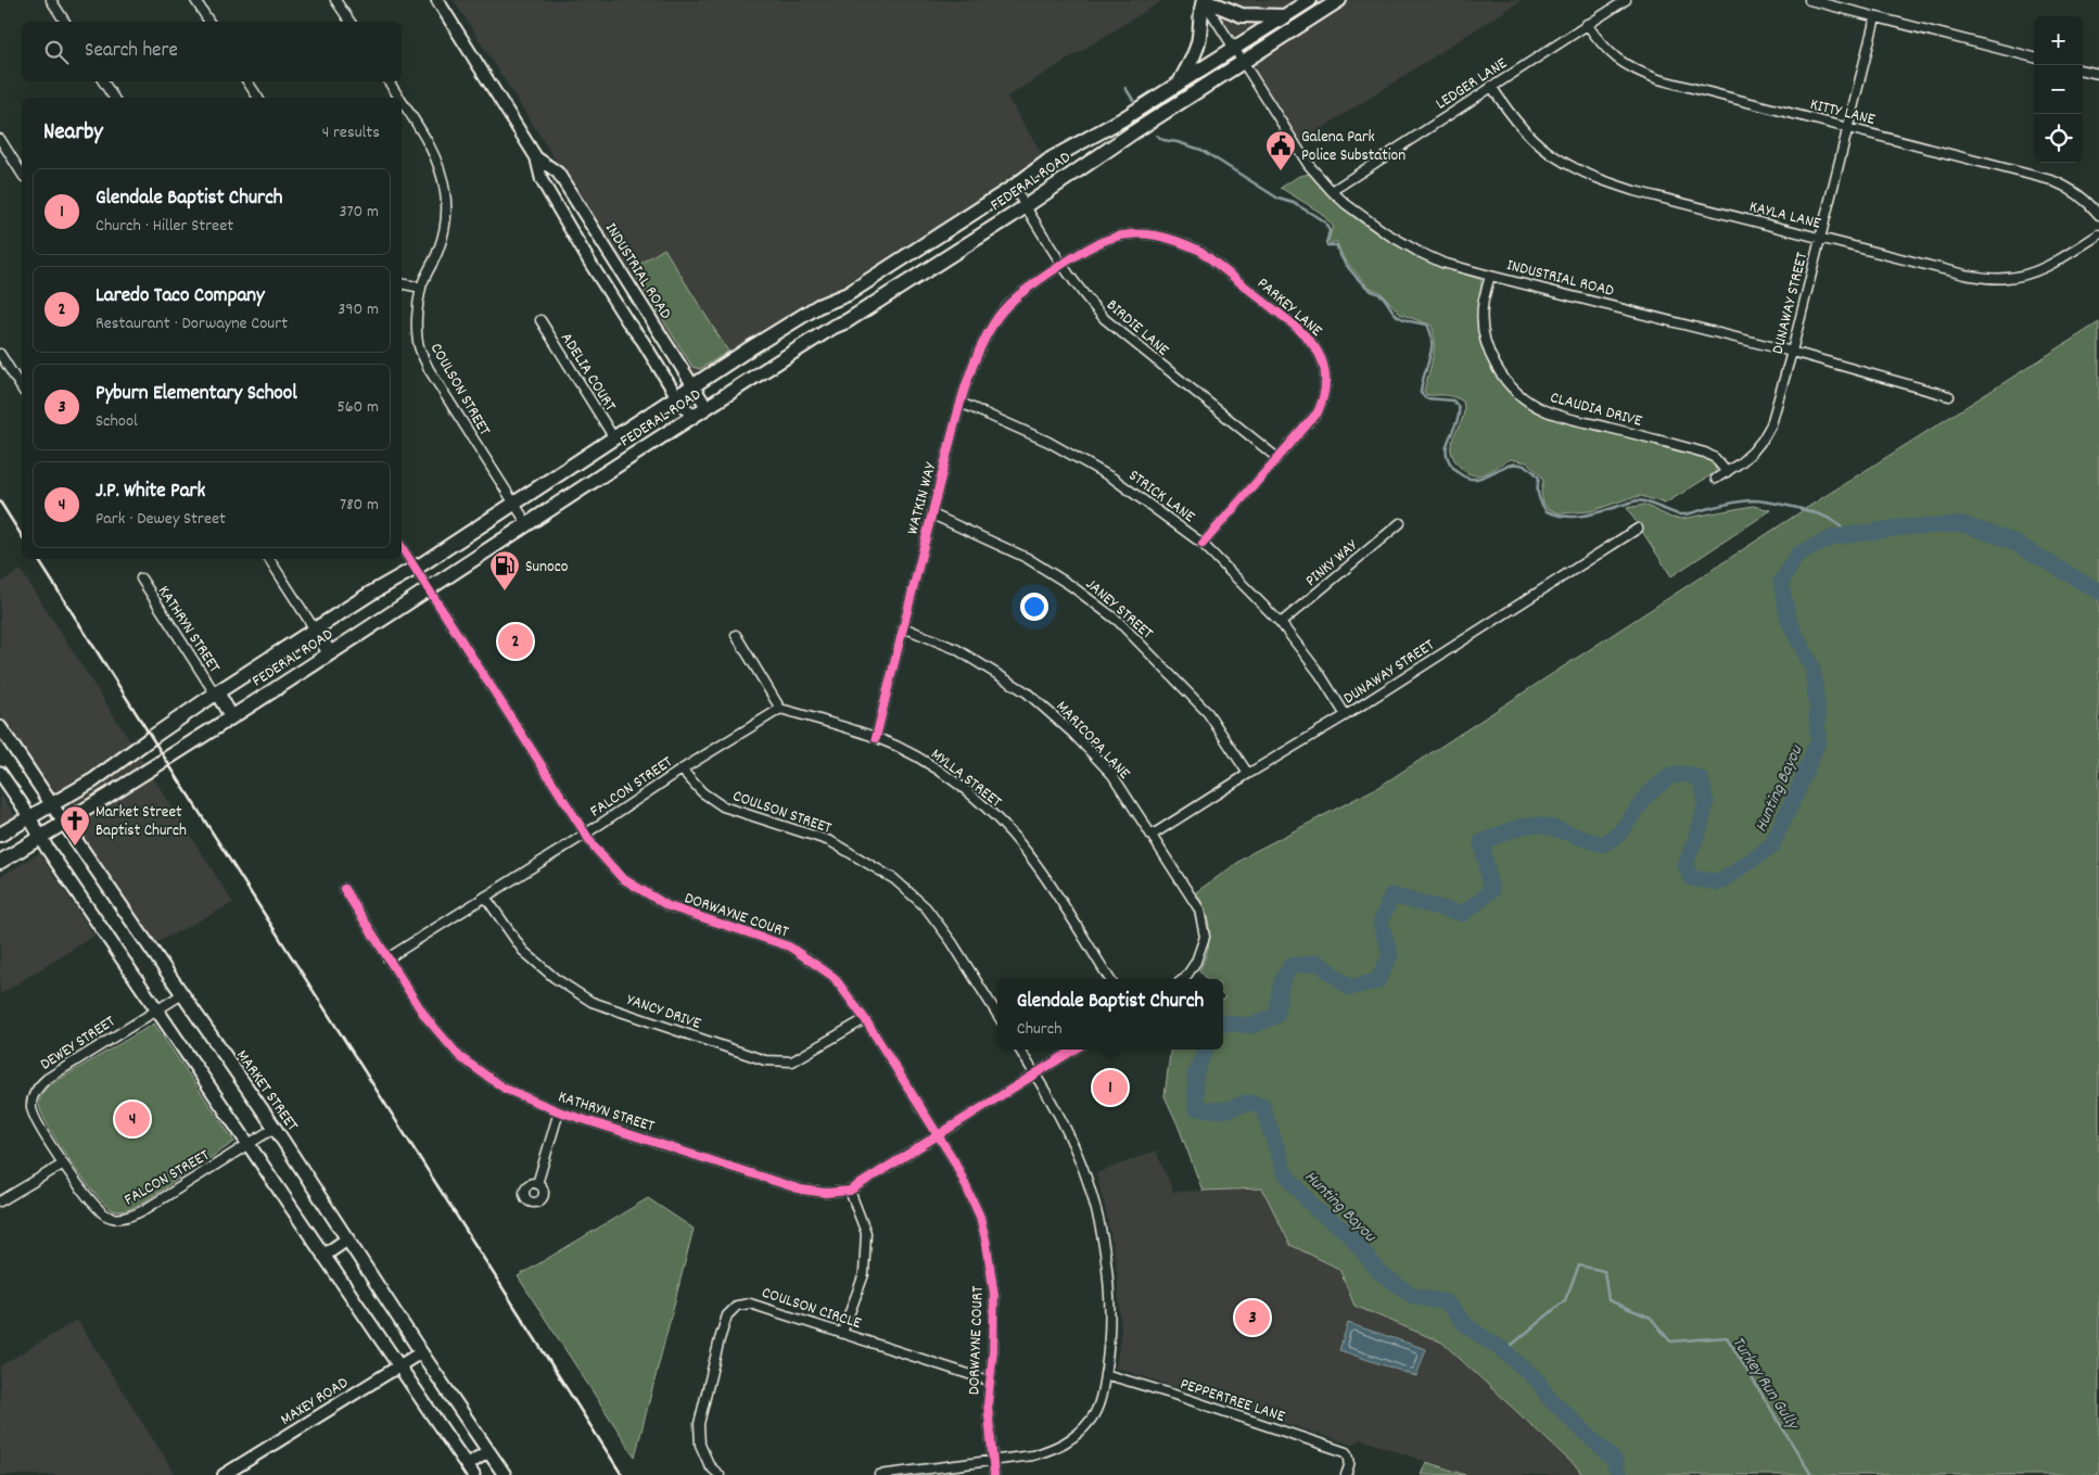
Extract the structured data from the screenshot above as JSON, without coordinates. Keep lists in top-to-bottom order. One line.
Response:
{"streets":{"main road":["FEDERAL ROAD","MARKET STREET"],"street":["LEDGER LANE","KITTY LANE","KAYLA LANE","INDUSTRIAL ROAD","DUNAWAY STREET","PARKEY LANE","BIRDIE LANE","ADELIA COURT","COULSON STREET","CLAUDIA DRIVE","STRICK LANE","WATKIN WAY","PINKY WAY","JANEY STREET","KATHRYN STREET","MARICOPA LANE","MYLLA STREET","FALCON STREET","DORWAYNE COURT","YANCY DRIVE","DEWEY STREET","COULSON CIRCLE","PEPPERTREE LANE","MAXEY ROAD"]},"crossings":[["LEDGER LANE","KITTY LANE"],["LEDGER LANE","KAYLA LANE"],["LEDGER LANE","INDUSTRIAL ROAD"],["KITTY LANE","DUNAWAY STREET"],["FEDERAL ROAD","INDUSTRIAL ROAD"],["FEDERAL ROAD","BIRDIE LANE"],["FEDERAL ROAD","ADELIA COURT"],["FEDERAL ROAD","COULSON STREET"],["FEDERAL ROAD","KATHRYN STREET"],["FEDERAL ROAD","DORWAYNE COURT"],["FEDERAL ROAD","MARKET STREET"],["KAYLA LANE","DUNAWAY STREET"],["INDUSTRIAL ROAD","DUNAWAY STREET"],["INDUSTRIAL ROAD","CLAUDIA DRIVE"],["DUNAWAY STREET","CLAUDIA DRIVE"],["DUNAWAY STREET","STRICK LANE"],["DUNAWAY STREET","JANEY STREET"],["DUNAWAY STREET","MARICOPA LANE"],["PARKEY LANE","BIRDIE LANE"],["PARKEY LANE","STRICK LANE"],["PARKEY LANE","WATKIN WAY"],["COULSON STREET","FALCON STREET"],["STRICK LANE","WATKIN WAY"],["STRICK LANE","PINKY WAY"],["WATKIN WAY","JANEY STREET"],["WATKIN WAY","MARICOPA LANE"],["WATKIN WAY","MYLLA STREET"],["KATHRYN STREET","FALCON STREET"],["KATHRYN STREET","DORWAYNE COURT"],["MYLLA STREET","FALCON STREET"],["FALCON STREET","DORWAYNE COURT"],["FALCON STREET","YANCY DRIVE"],["FALCON STREET","DEWEY STREET"],["FALCON STREET","MARKET STREET"],["DORWAYNE COURT","YANCY DRIVE"],["DORWAYNE COURT","COULSON CIRCLE"],["DEWEY STREET","MARKET STREET"],["MARKET STREET","MAXEY ROAD"]],"water":["Hunting Bayou","Turkey Run Gully"],"places":{"public building":["Galena Park Police Substation"],"fuel station":["Sunoco"],"church":["Market Street Baptist Church"]},"page":{"map_buttons":["+","−"],"search":"Search here","heading":["Nearby","4 results"],"list":[{"mark":"1","name":"Glendale Baptist Church","note":"Church · Hiller Street","value":"370 m"},{"mark":"2","name":"Laredo Taco Company","note":"Restaurant · Dorwayne Court","value":"390 m"},{"mark":"3","name":"Pyburn Elementary School","note":"School","value":"560 m"},{"mark":"4","name":"J.P. White Park","note":"Park · Dewey Street","value":"780 m"}],"pins":["2","1","4","3"],"popup":["Glendale Baptist Church","Church"]}}
